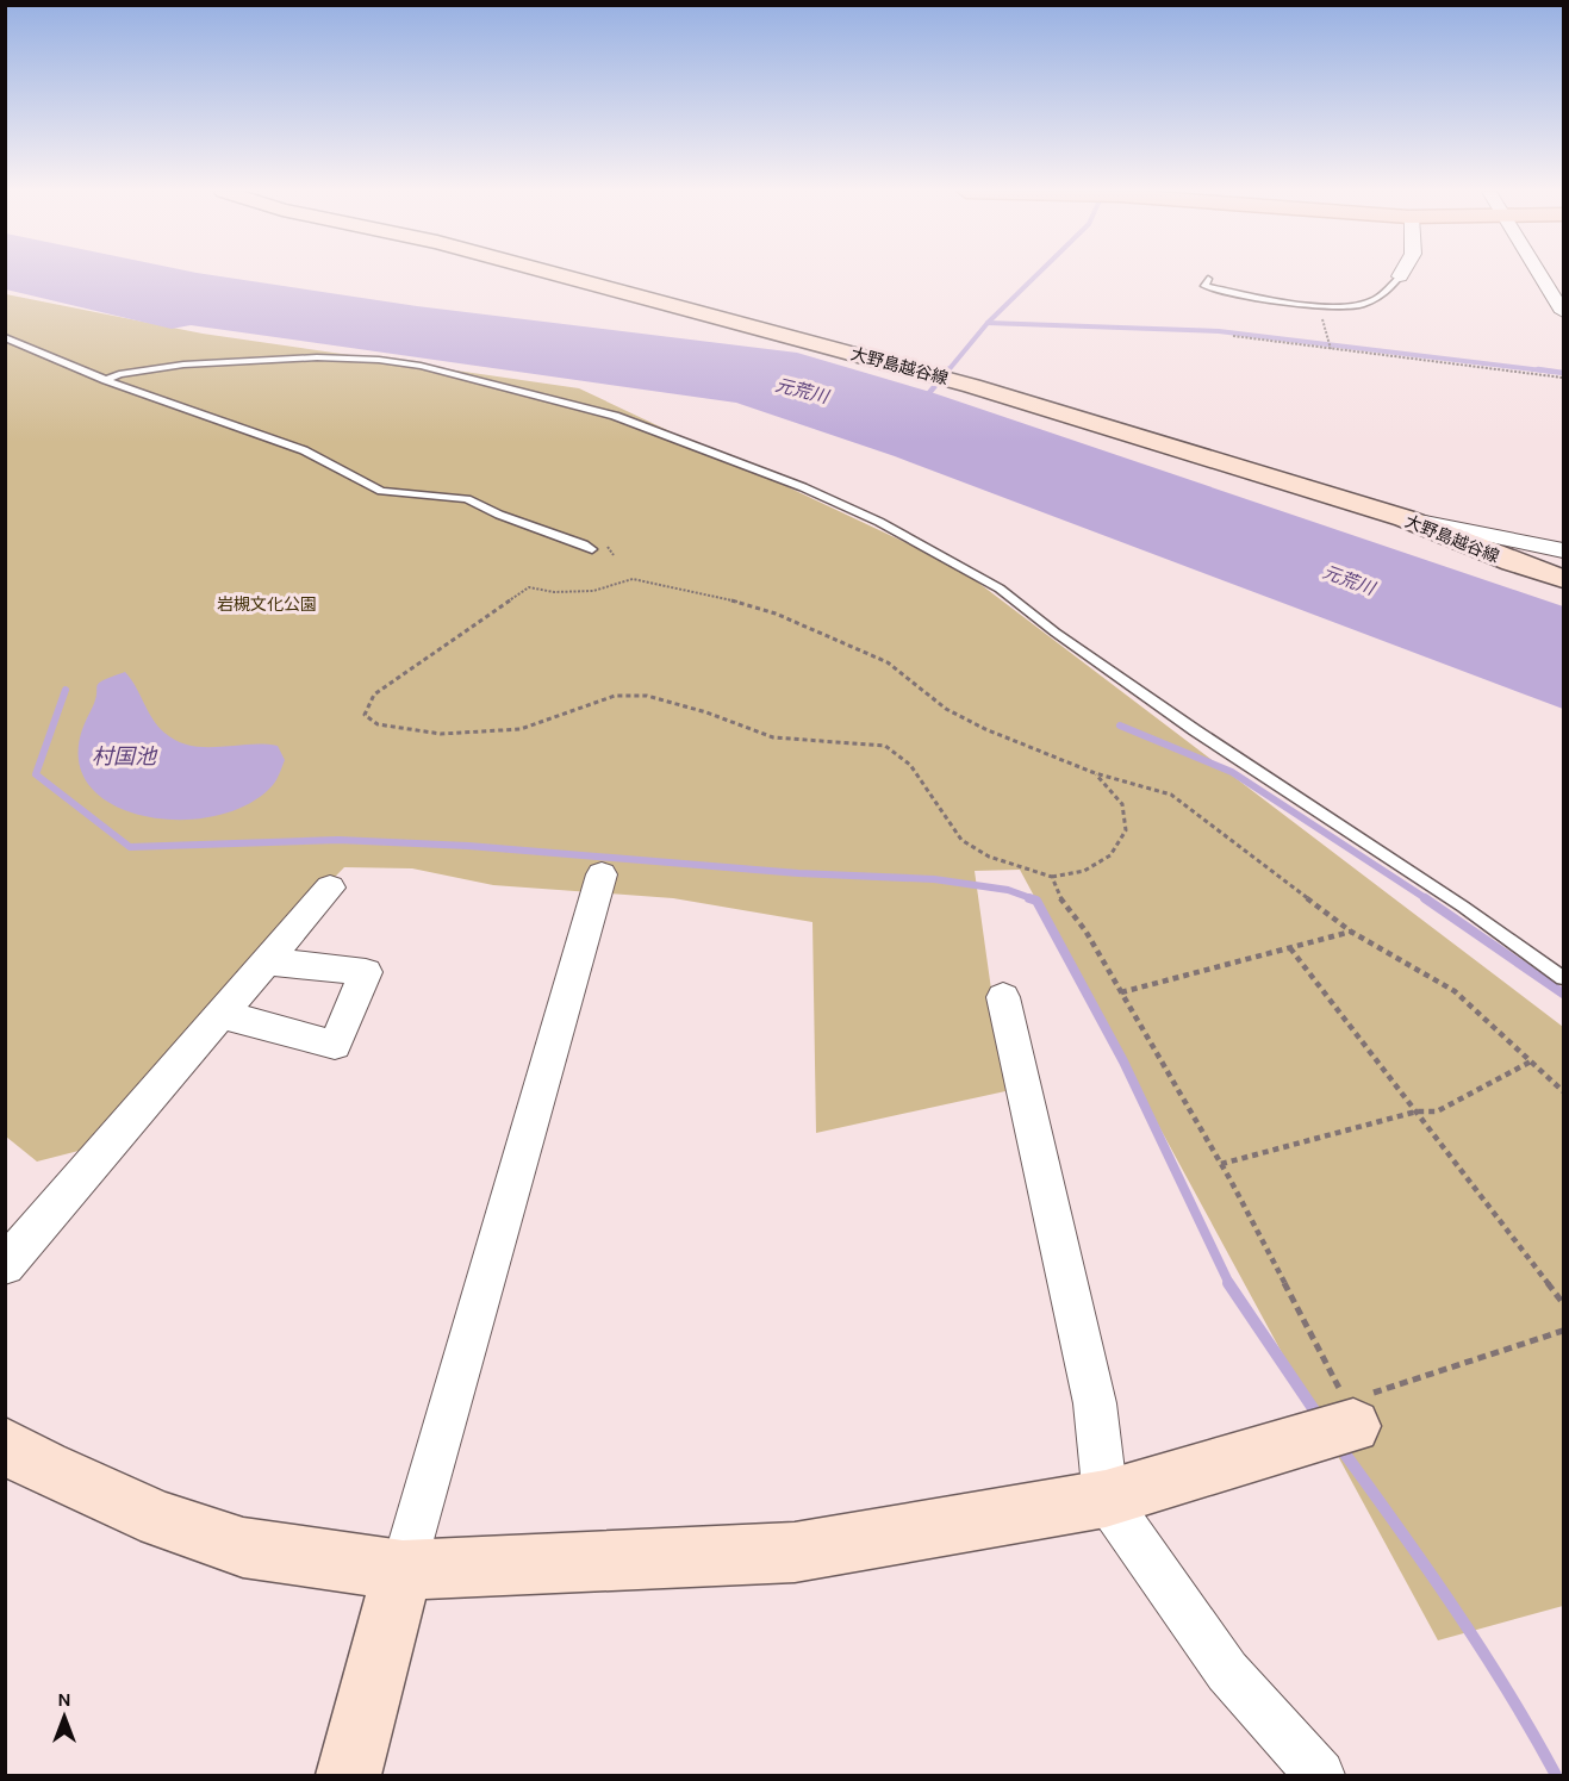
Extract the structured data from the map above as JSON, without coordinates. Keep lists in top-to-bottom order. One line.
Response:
{"streets":{"main road":["大野島越谷線"]},"water":["元荒川","村国池"],"parks":["岩槻文化公園"],"north":"top"}
